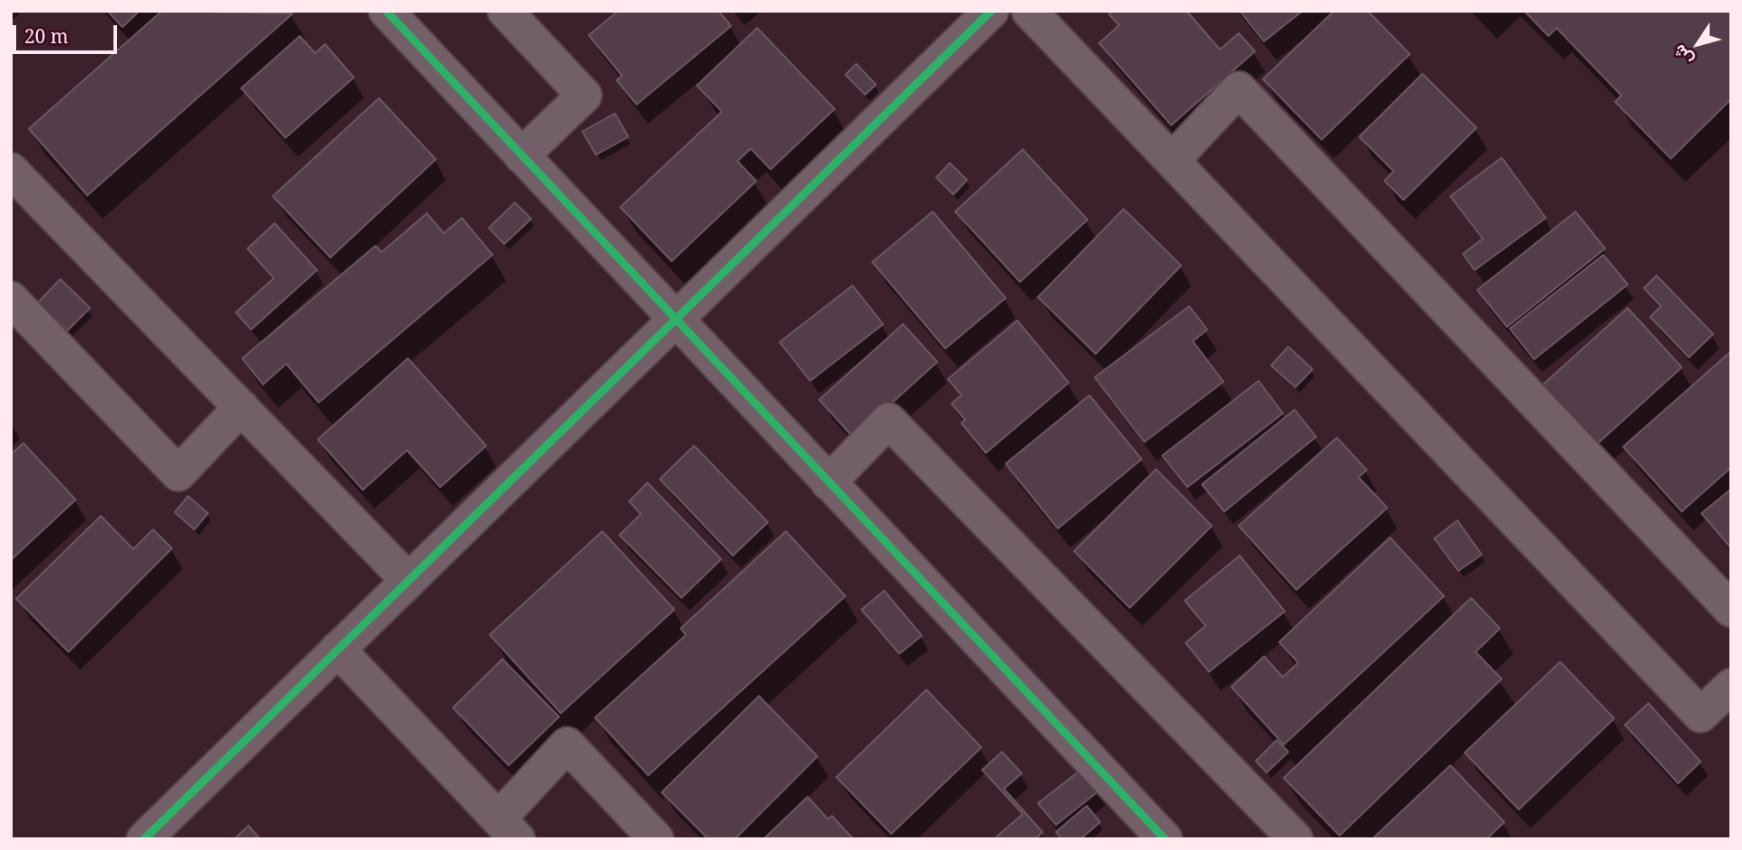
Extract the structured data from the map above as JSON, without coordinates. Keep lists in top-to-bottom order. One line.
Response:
{"scale_bar":"20 m","north":"bottom left"}
